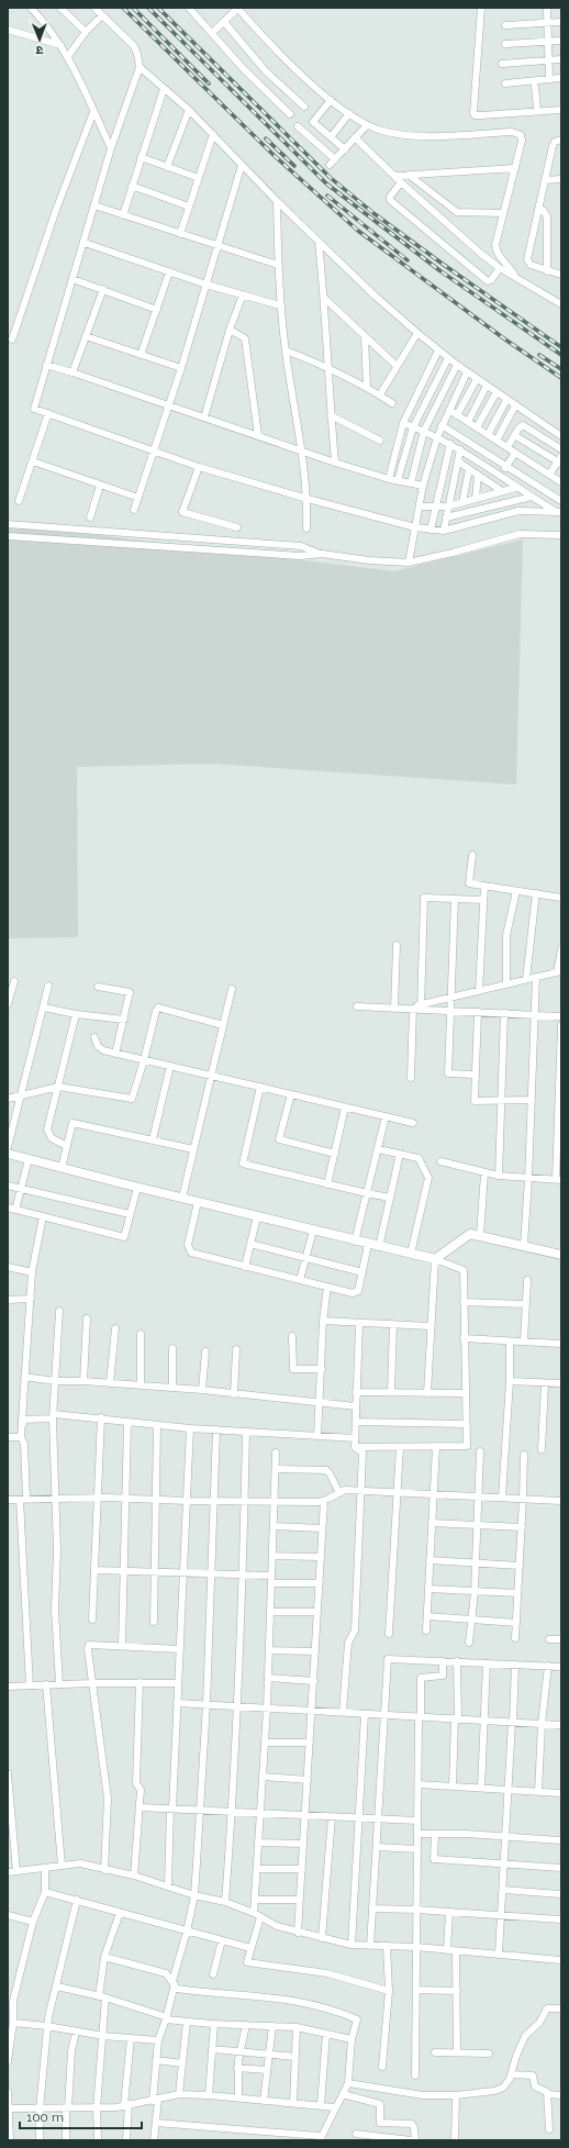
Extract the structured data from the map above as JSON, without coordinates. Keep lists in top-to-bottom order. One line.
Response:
{"scale_bar":"100 m","north":"bottom"}
